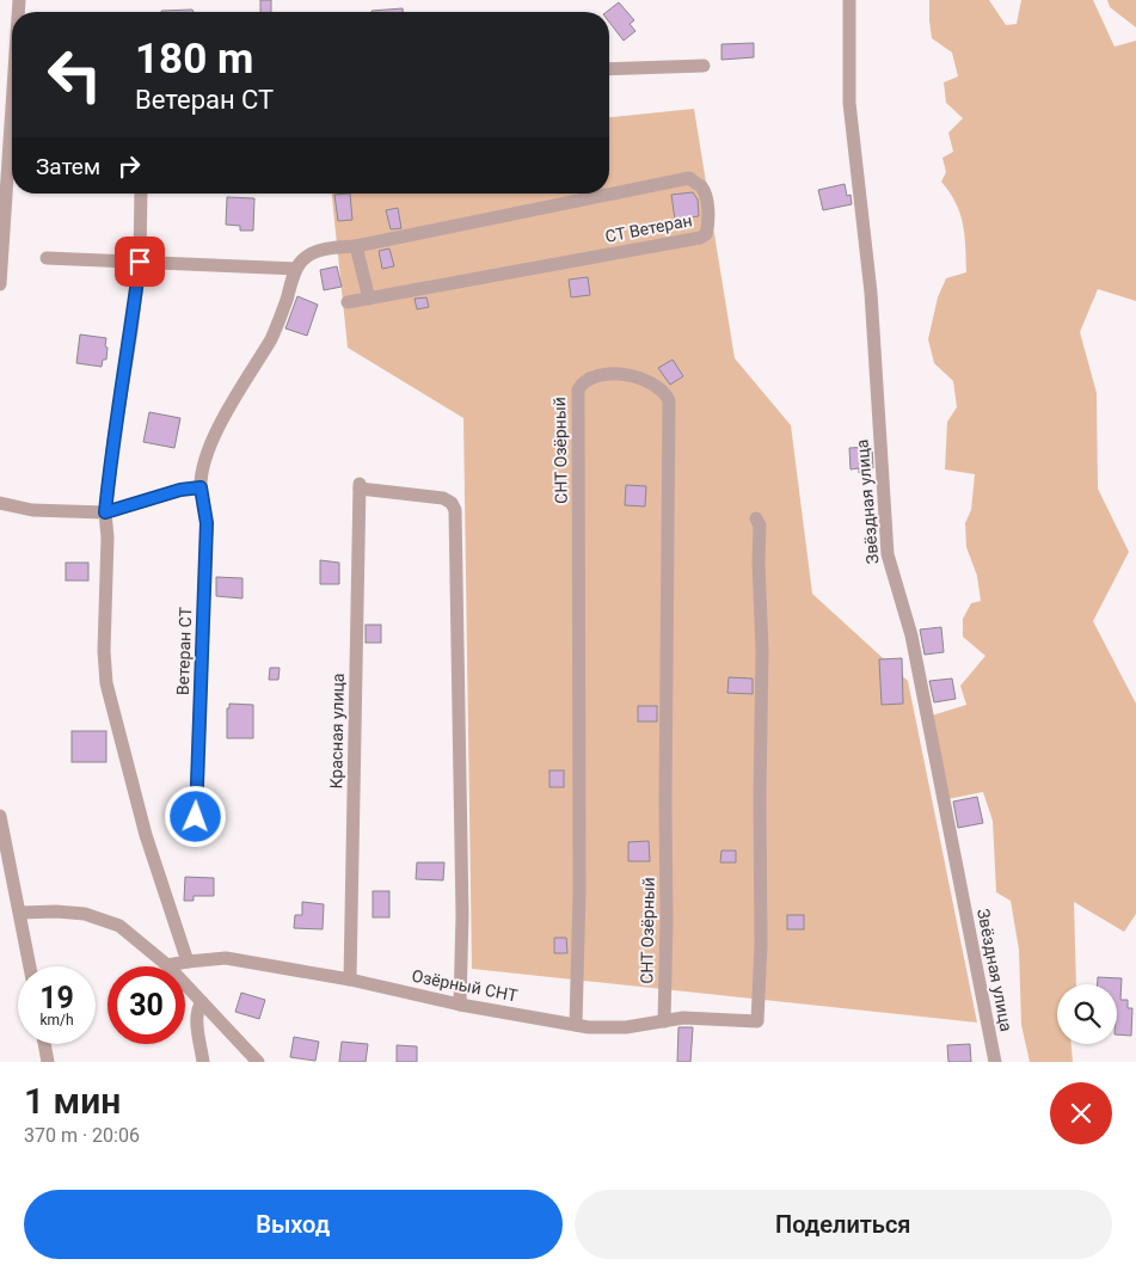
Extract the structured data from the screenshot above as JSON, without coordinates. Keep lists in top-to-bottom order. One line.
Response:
{"streets":{"street":["СТ Ветеран","СНТ Озёрный","Звёздная улица","Ветеран СТ","Красная улица","Озёрный СНТ"]},"crossings":[["СТ Ветеран","Ветеран СТ"],["СНТ Озёрный","Озёрный СНТ"],["Красная улица","Озёрный СНТ"]],"page":{"turn":["180 m","Ветеран СТ"],"then":"Затем","speed":"19 km/h","limit":"30","heading":["1 мин","370 m · 20:06"],"buttons":["Выход","Поделиться"]}}
